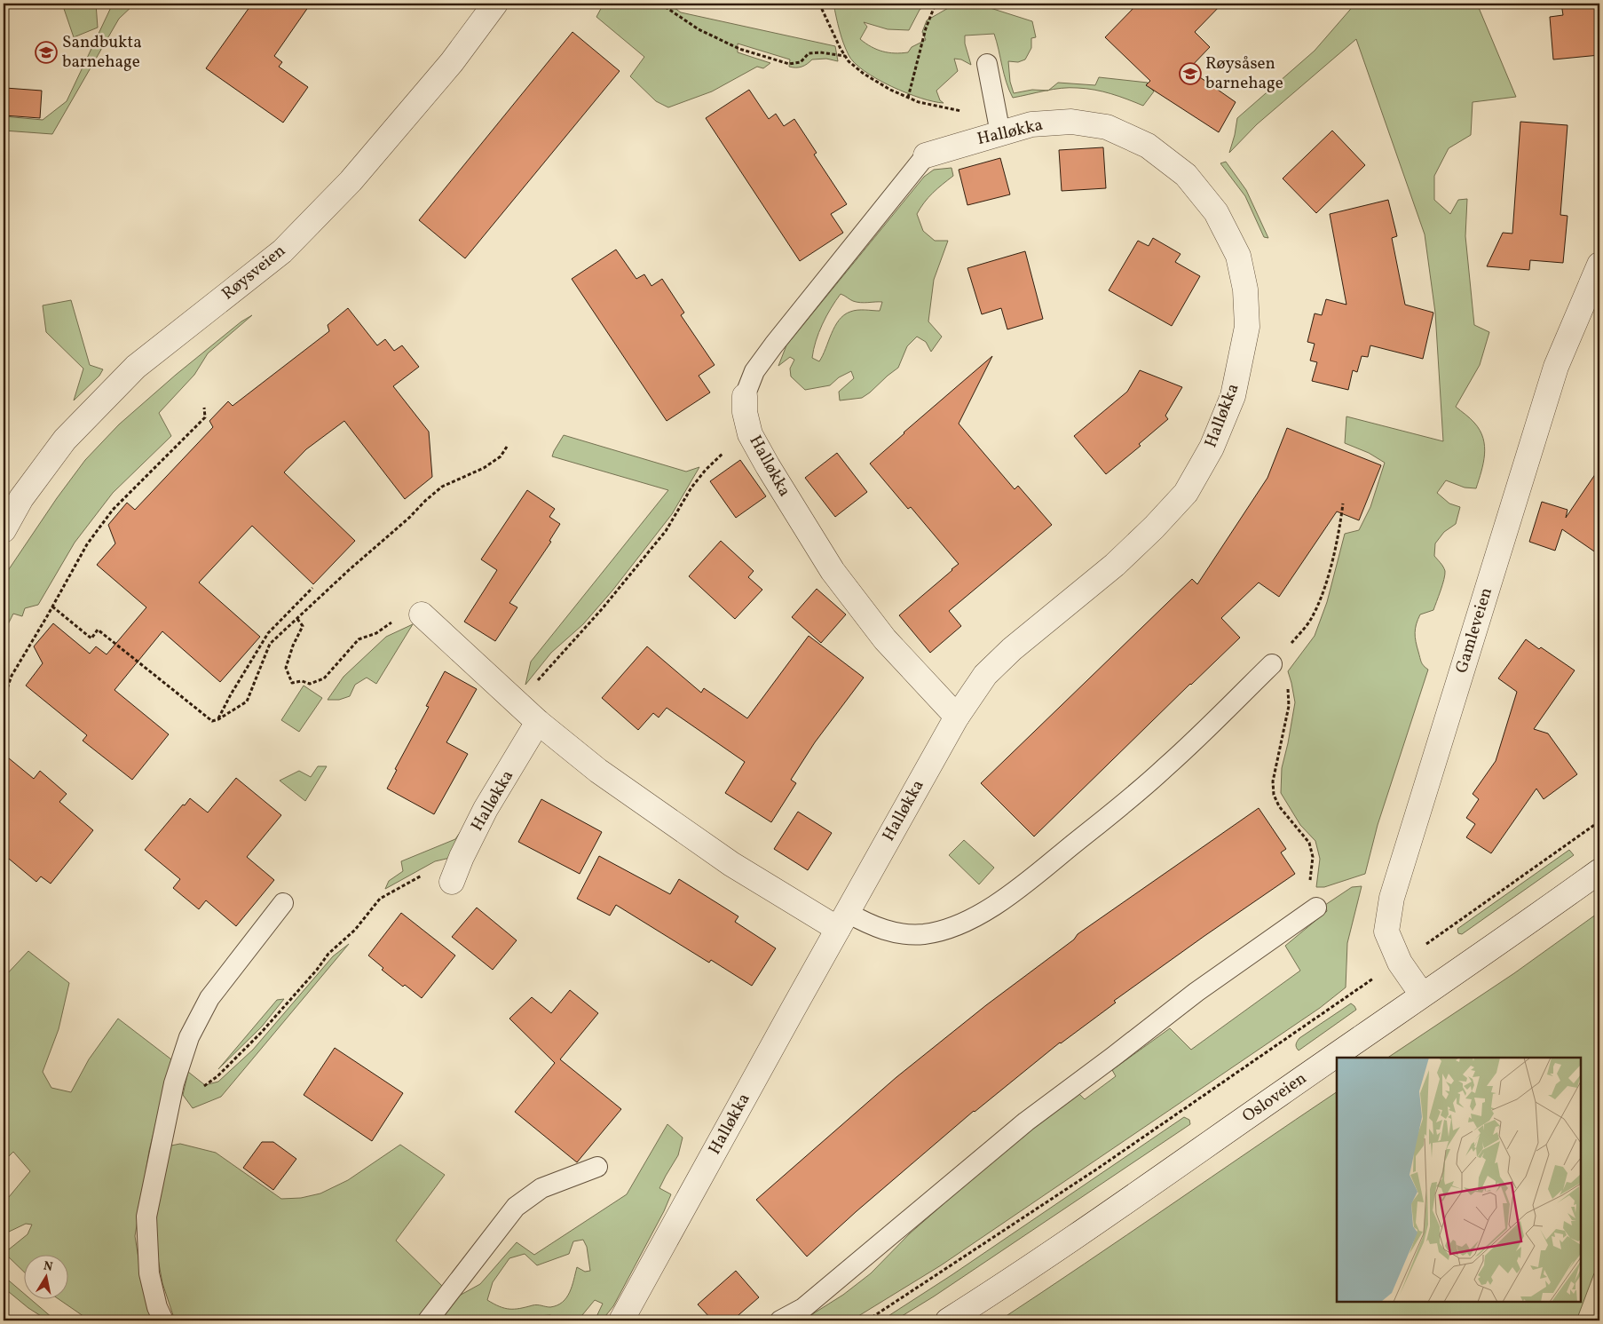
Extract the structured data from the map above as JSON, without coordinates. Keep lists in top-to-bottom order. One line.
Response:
{"streets":{"street":["Halløkka","Røysveien","Gamleveien","Osloveien"]},"crossings":[["Gamleveien","Osloveien"]],"places":{"school or university":["Sandbukta barnehage","Røysåsen barnehage"]},"north":"top"}
